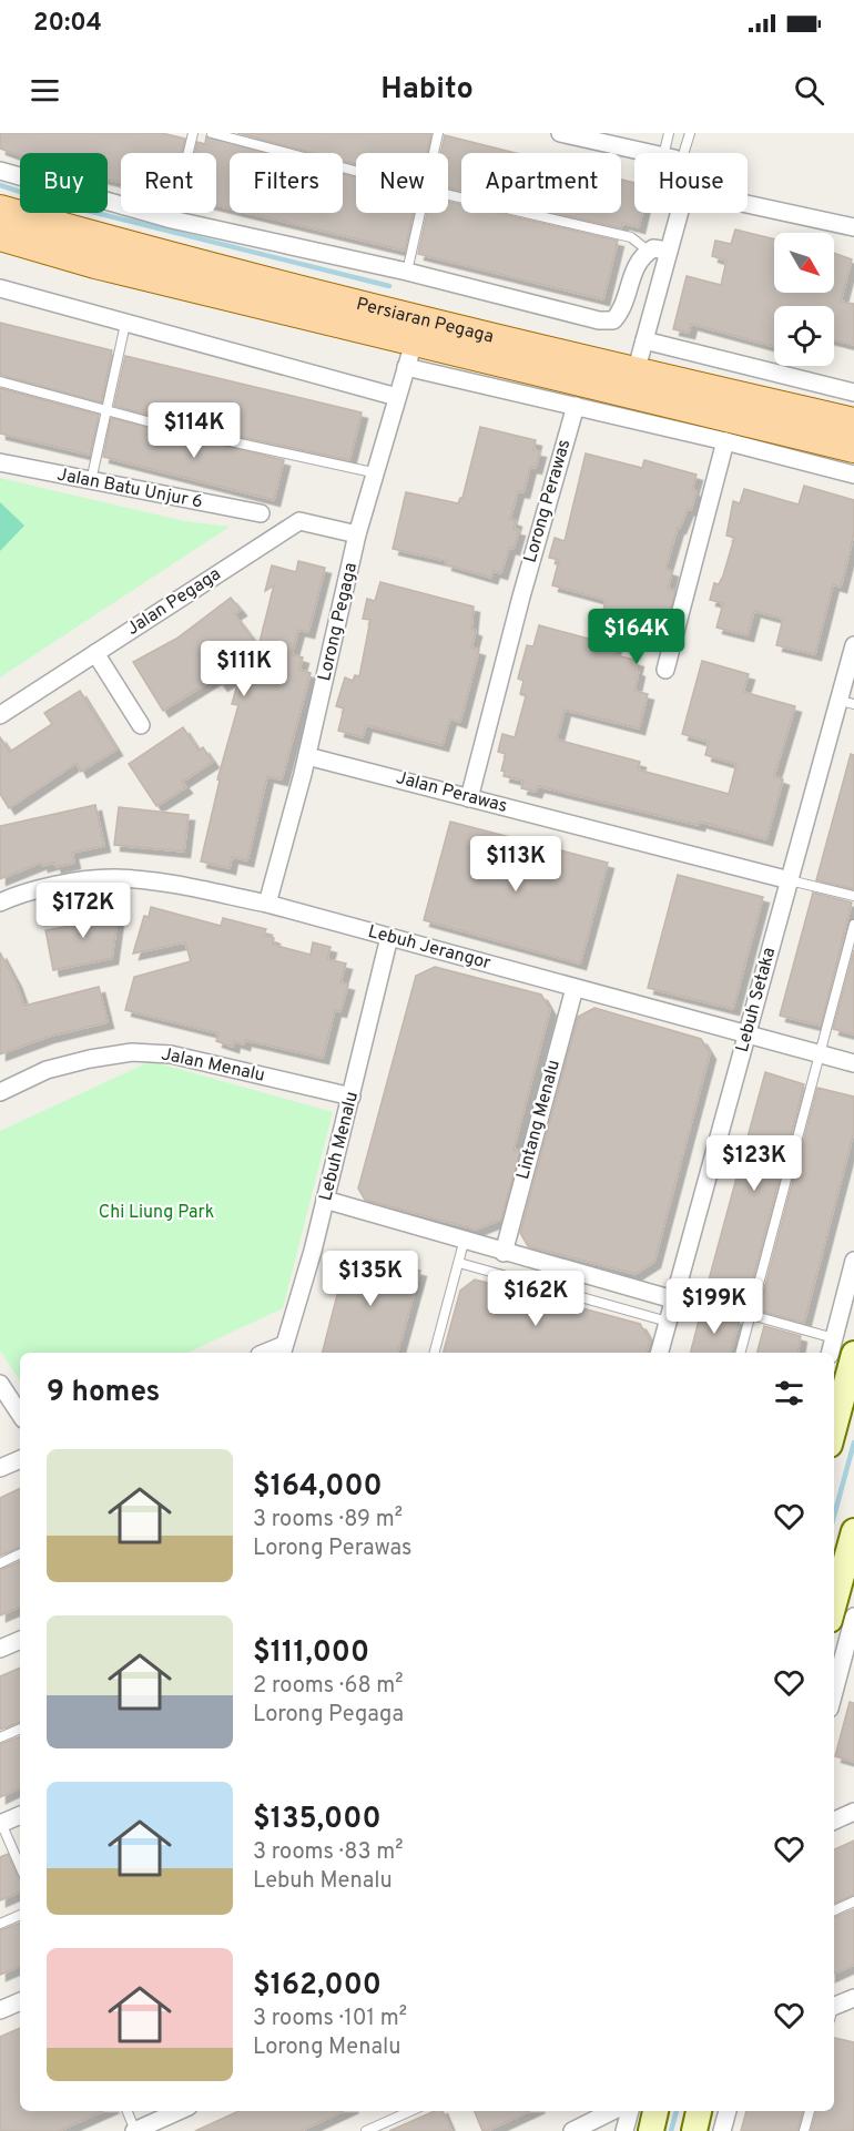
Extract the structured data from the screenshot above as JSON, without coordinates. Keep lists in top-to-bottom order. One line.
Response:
{"streets":{"main road":["Persiaran Pegaga"],"street":["Jalan Batu Unjur 6","Lorong Perawas","Jalan Pegaga","Lorong Pegaga","Jalan Perawas","Lebuh Jerangor","Lebuh Setaka","Jalan Menalu","Lintang Menalu","Lebuh Menalu"]},"crossings":[["Persiaran Pegaga","Lorong Pegaga"],["Lorong Perawas","Jalan Perawas"],["Jalan Pegaga","Lorong Pegaga"],["Lorong Pegaga","Jalan Perawas"],["Lorong Pegaga","Lebuh Jerangor"],["Jalan Perawas","Lebuh Setaka"],["Lebuh Jerangor","Lebuh Setaka"],["Lebuh Jerangor","Lintang Menalu"],["Lebuh Jerangor","Lebuh Menalu"],["Jalan Menalu","Lebuh Menalu"]],"parks":["Chi Liung Park"],"north":"bottom right","page":{"status":"20:04","header":"Habito","chip":["Buy","Rent","Filters","New","Apartment","House"],"price":["$114K","$164K","$111K","$113K","$172K","$123K","$135K","$162K","$199K"],"heading":"9 homes","list":[{"name":"$164,000","note":"3 rooms · 89 m² · Lorong Perawas"},{"name":"$111,000","note":"2 rooms · 68 m² · Lorong Pegaga"},{"name":"$135,000","note":"3 rooms · 83 m² · Lebuh Menalu"},{"name":"$162,000","note":"3 rooms · 101 m² · Lorong Menalu"}]}}
